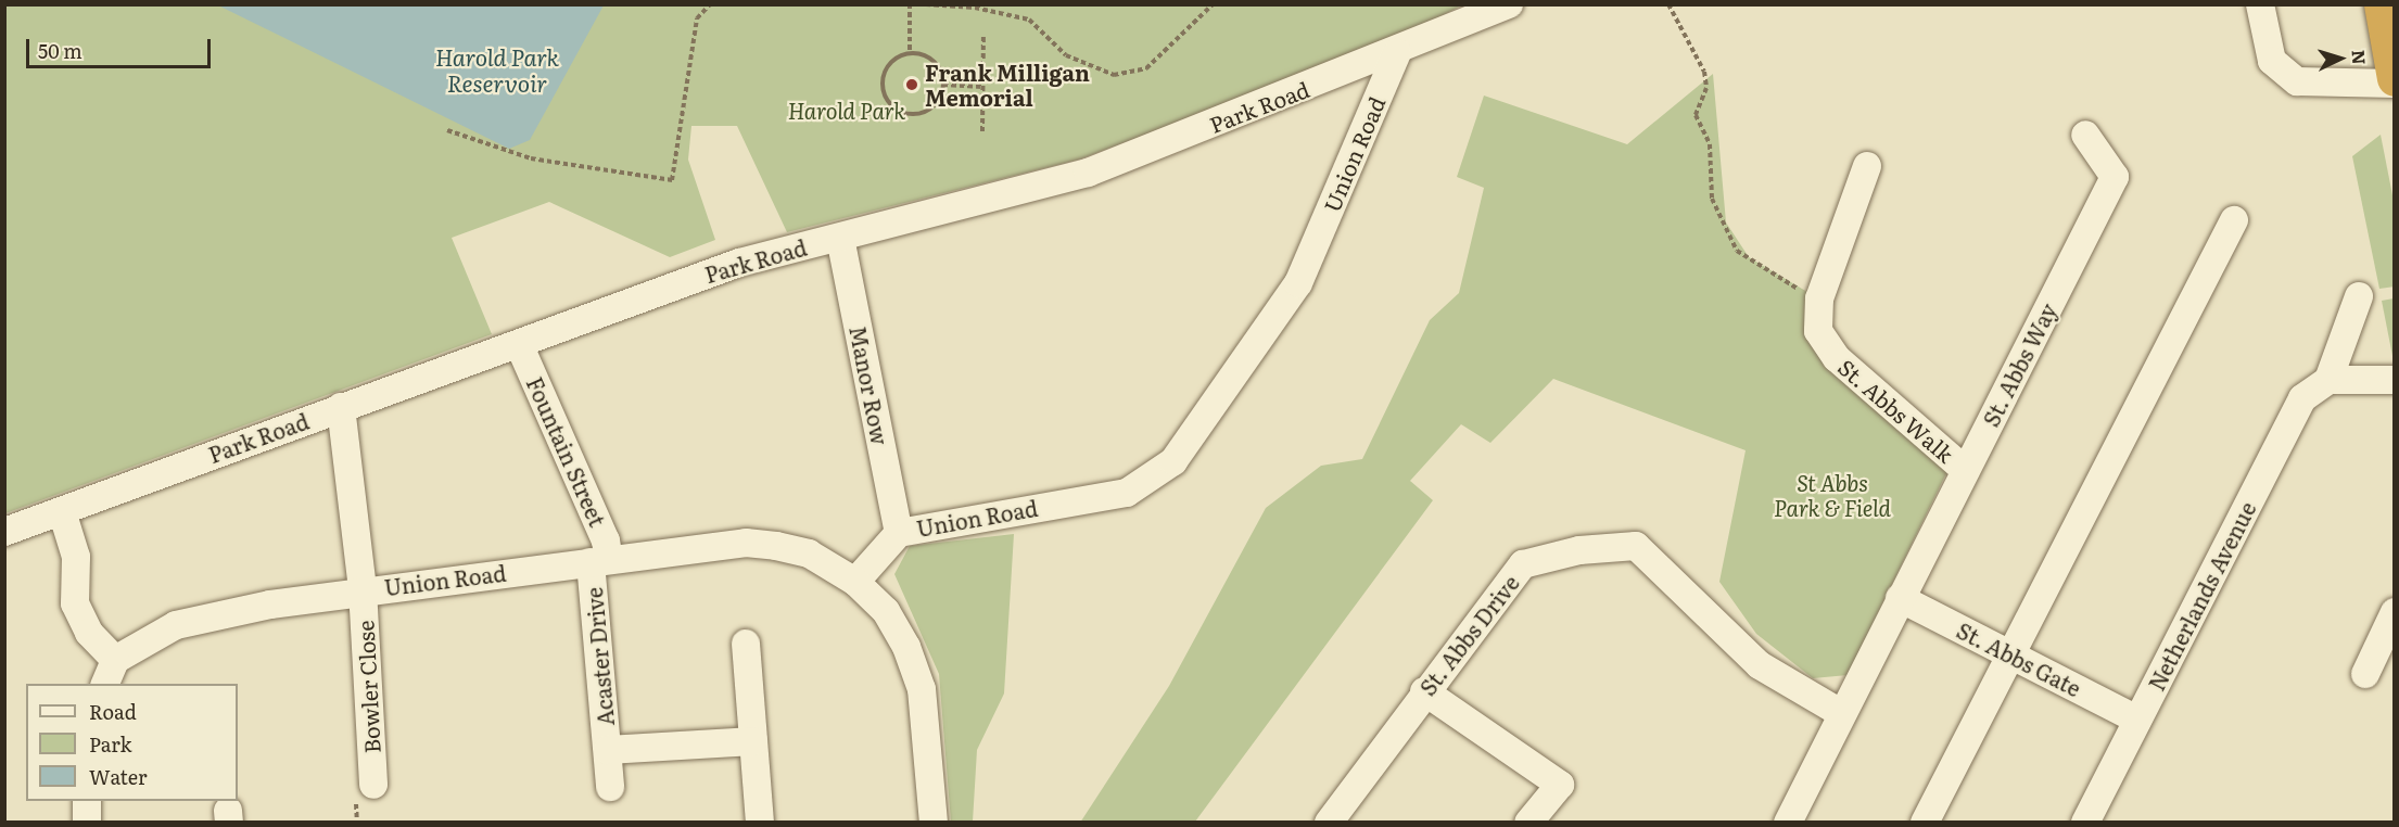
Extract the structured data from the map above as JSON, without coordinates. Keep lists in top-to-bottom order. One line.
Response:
{"streets":{"street":["Park Road","Union Road","St. Abbs Way","Manor Row","St. Abbs Walk","Fountain Street","Netherlands Avenue","St. Abbs Drive","Acaster Drive","St. Abbs Gate","Bowler Close"]},"crossings":[["Park Road","Union Road"],["Park Road","Manor Row"],["Park Road","Fountain Street"],["Park Road","Bowler Close"],["Union Road","Manor Row"],["Union Road","Fountain Street"],["Union Road","Acaster Drive"],["Union Road","Bowler Close"],["St. Abbs Way","St. Abbs Walk"],["St. Abbs Way","St. Abbs Gate"],["Fountain Street","Acaster Drive"],["Netherlands Avenue","St. Abbs Gate"]],"water":["Harold Park Reservoir"],"parks":["Harold Park","St Abbs Park & Field"],"places":["Frank Milligan Memorial"],"legend":["Road","Park","Water"],"scale_bar":"50 m","north":"right"}
